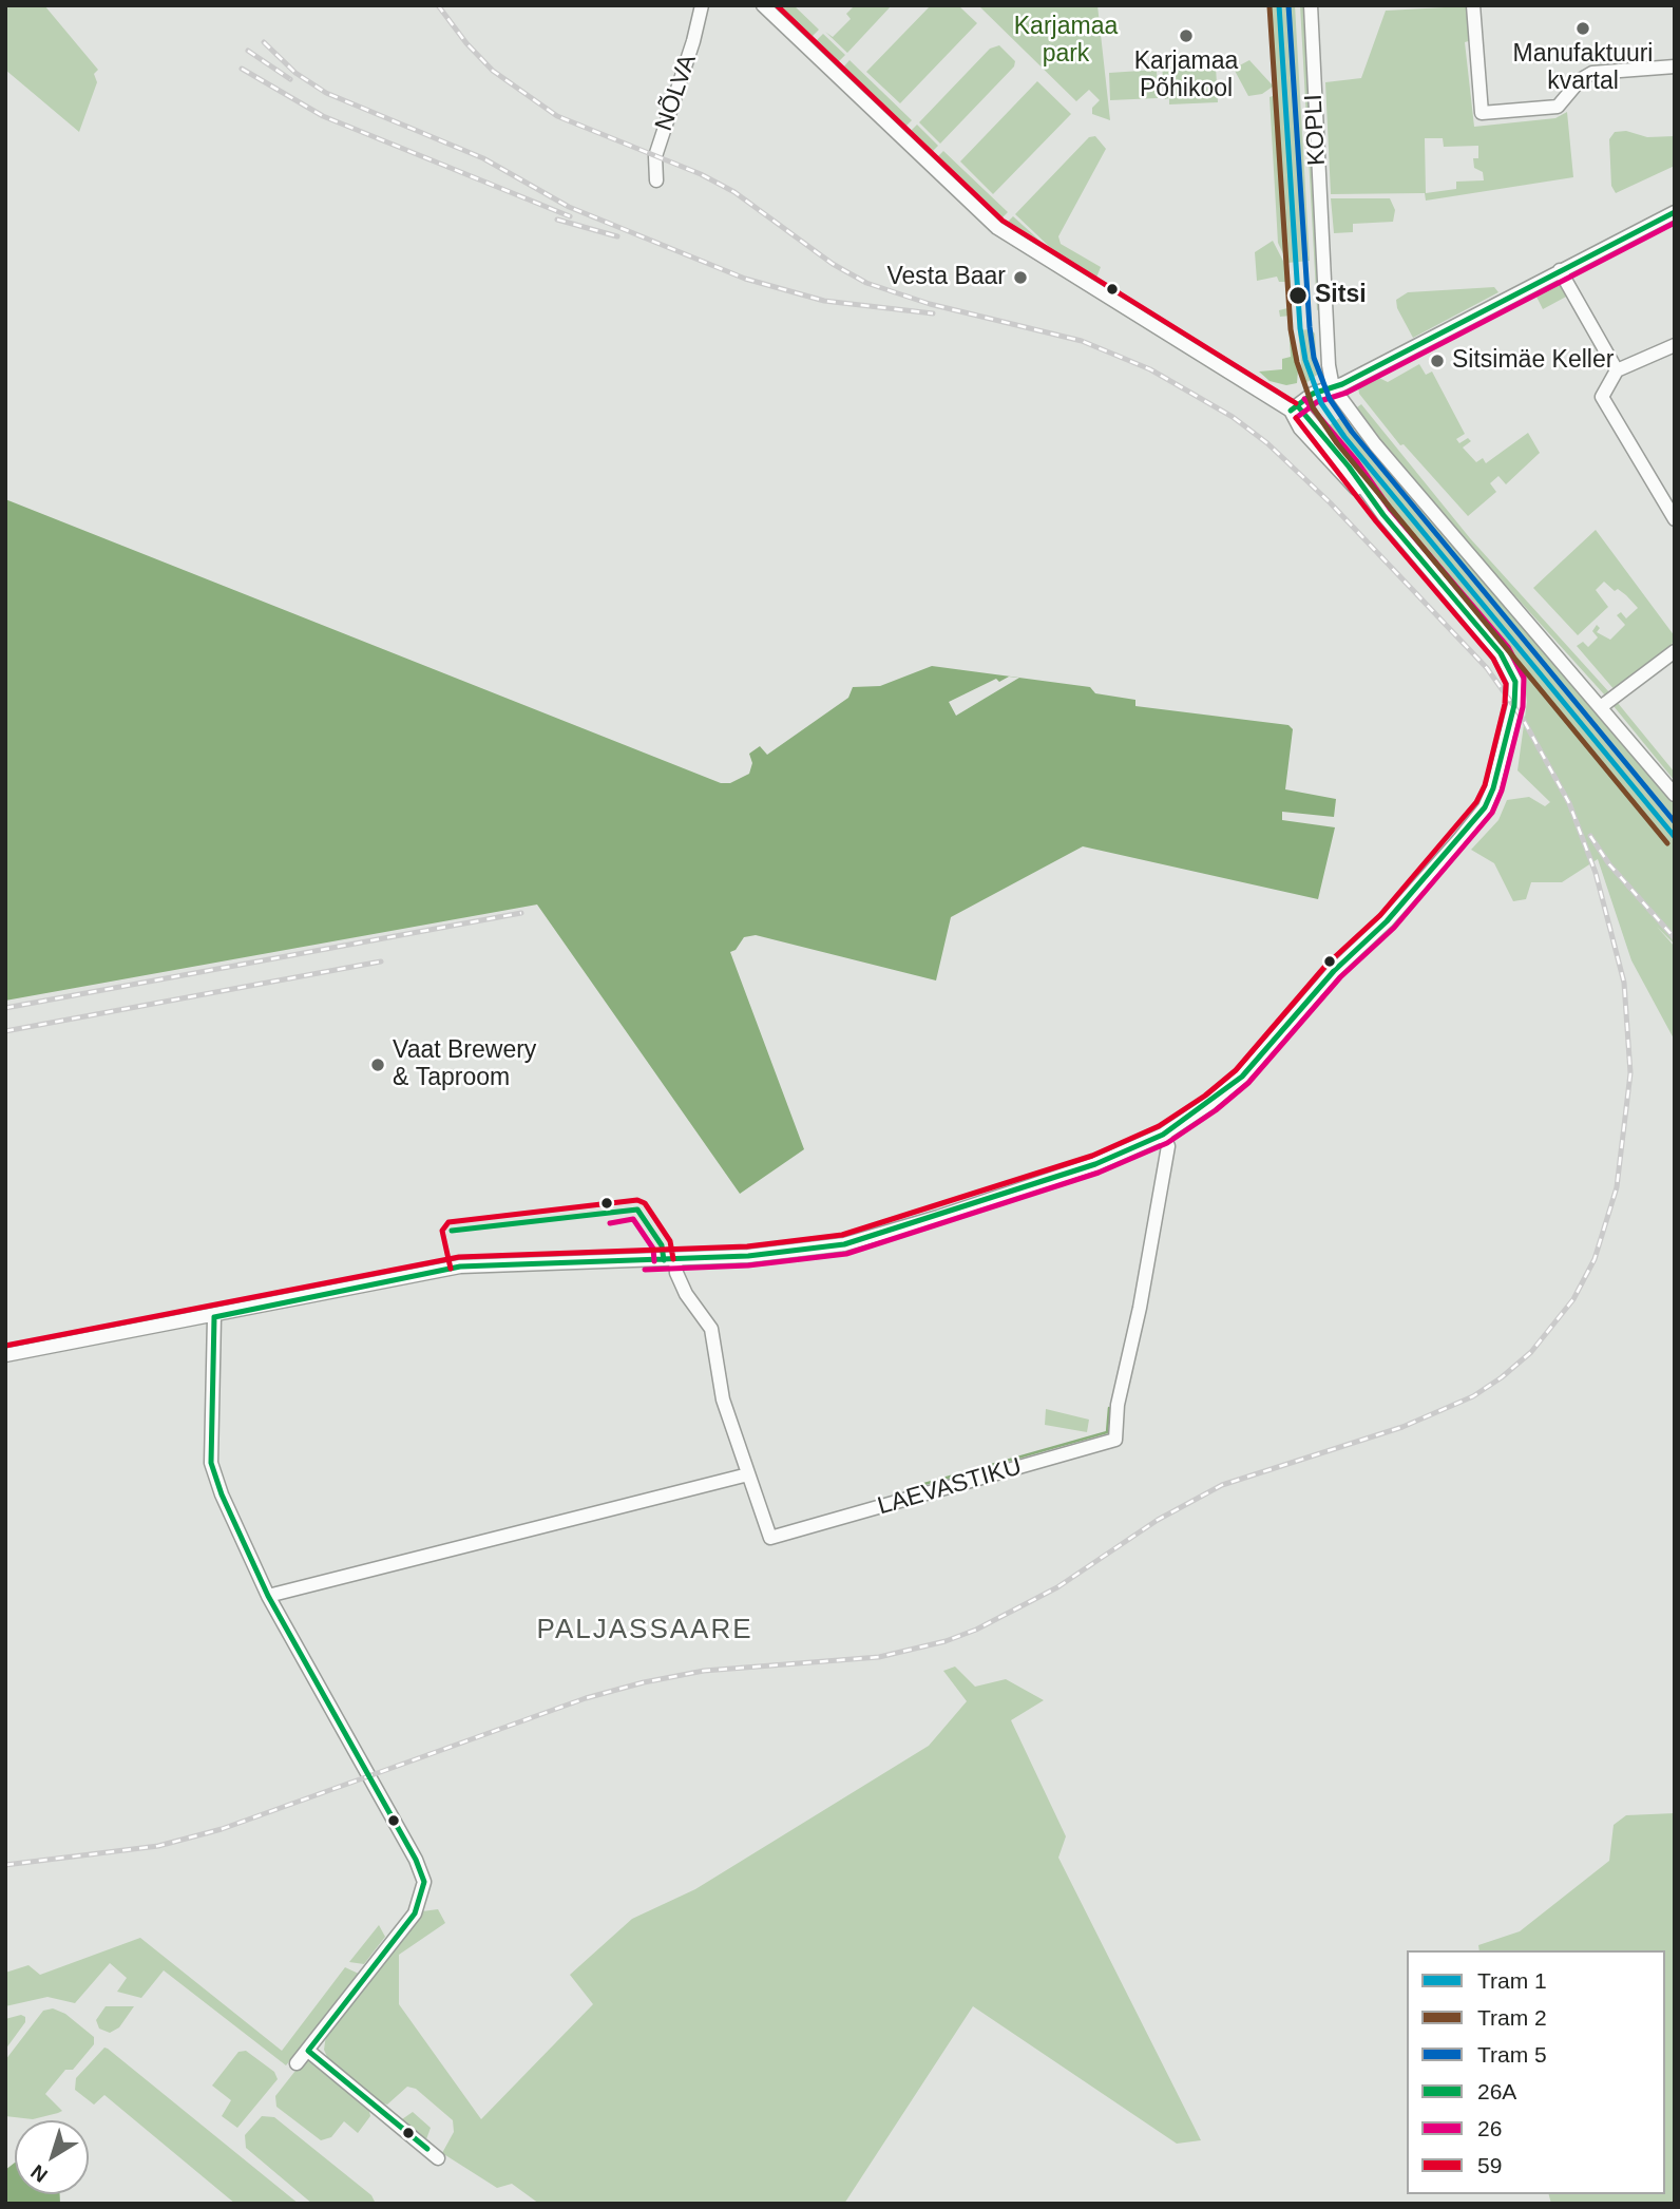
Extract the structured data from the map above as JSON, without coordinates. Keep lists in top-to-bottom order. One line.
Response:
{"streets":{"street":["NÕLVA","KOPLI","LAEVASTIKU"]},"districts":["PALJASSAARE"],"parks":["Karjamaa park"],"places":["Manufaktuuri kvartal","Karjamaa Põhikool","Vesta Baar","Sitsi","Sitsimäe Keller","Vaat Brewery & Taproom"],"lines":["tram line 1","tram line 5","transit line 59","tram line 2","transit line 26A","transit line 26"],"legend":["Tram 1","Tram 2","Tram 5","26A","26","59"],"north":"bottom left"}
